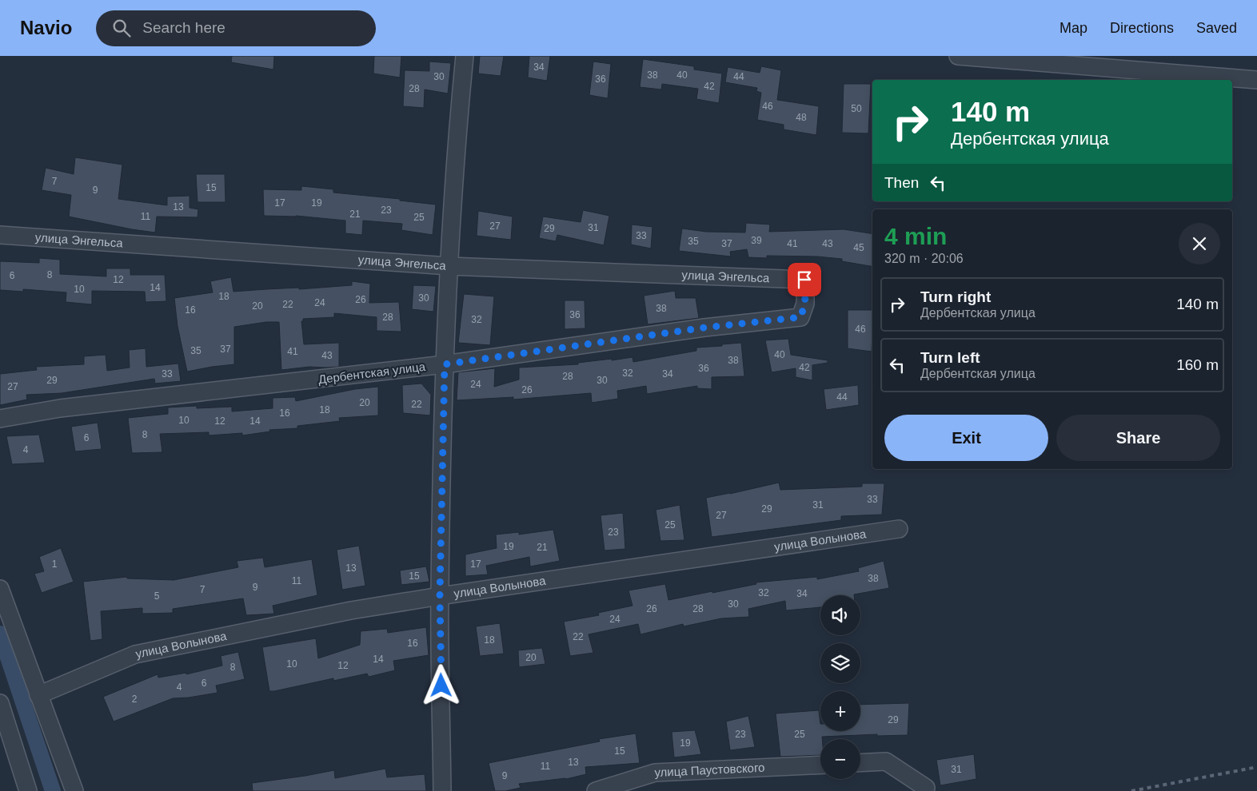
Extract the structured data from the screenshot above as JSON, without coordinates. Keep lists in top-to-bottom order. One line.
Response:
{"streets":{"street":["улица Энгельса","Дербентская улица","улица Волынова","улица Паустовского"]},"crossings":[["улица Энгельса","Дербентская улица"]],"house_numbers":["34","38","40","30","44","36","42","28","46","50","48","7","15","9","17","19","13","23","21","11","25","27","31","29","33","39","35","37","41","43","45","8","6","12","14","10","18","30","26","24","22","20","38","16","36","28","32","46","37","35","41","40","43","38","42","36","32","33","34","28","29","30","24","27","26","44","20","22","18","16","10","12","14","8","6","4","33","31","29","27","25","23","19","21","1","17","13","15","38","11","9","7","32","34","5","30","26","28","24","22","18","16","20","14","10","12","8","6","4","2","29","23","25","19","15","13","11","31","9"],"page":{"header":"Navio","search":"Search here","nav":["Map","Directions","Saved"],"turn":["140 m","Дербентская улица"],"then":"Then","heading":["4 min","320 m · 20:06"],"list":[{"name":"Turn right","note":"Дербентская улица","value":"140 m"},{"name":"Turn left","note":"Дербентская улица","value":"160 m"}],"buttons":["Exit","Share"],"map_buttons":["+","−"]}}
